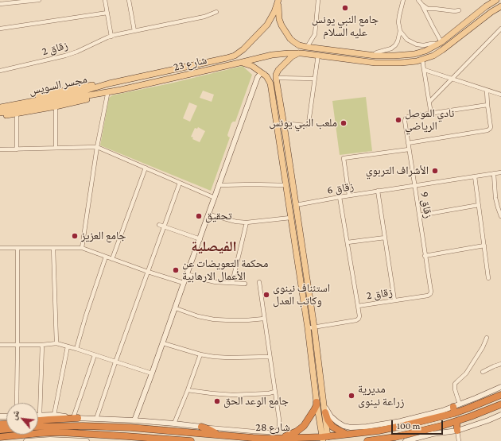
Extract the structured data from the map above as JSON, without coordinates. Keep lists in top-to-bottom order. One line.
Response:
{"streets":{"highway":["شارع 28"],"main road":["شارع 23","مجسر السويس"],"street":["زقاق 2","زقاق 6","زقاق 9"]},"crossings":[["زقاق 2","زقاق 9"],["شارع 23","مجسر السويس"],["زقاق 6","زقاق 9"]],"districts":["الفيصلية"],"places":["جامع النبي يونس عليه السلام","نادي الموصل الرياضي","ملعب النبي يونس","الأشراف التربوي","تحقيق","جامع العزيز","محكمة التعويضات عن الأعمال الارهابية","استئناف نينوى وكاتب العدل","مديرية زراعة نينوى","جامع الوعد الحق"],"scale_bar":"100 m","north":"top left"}
